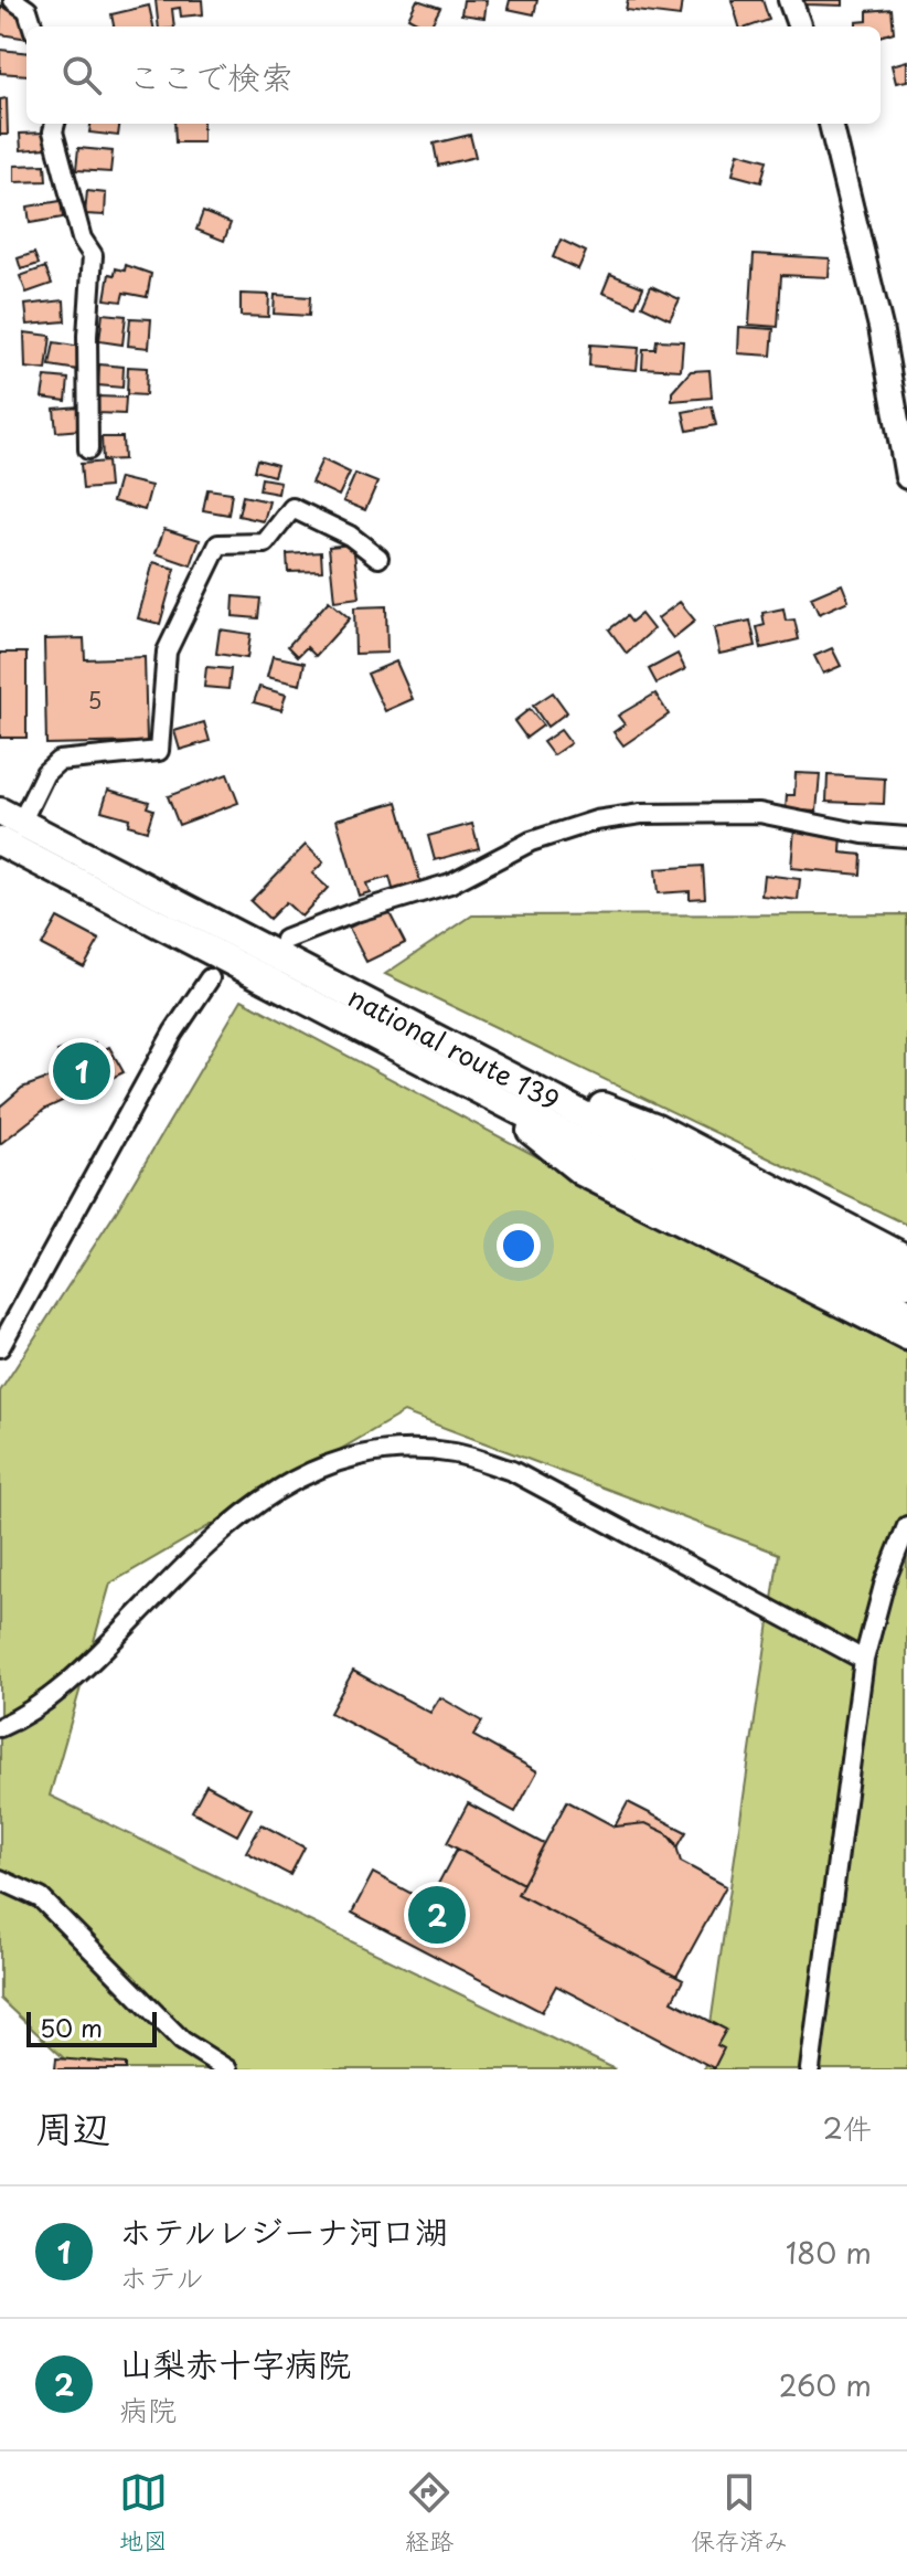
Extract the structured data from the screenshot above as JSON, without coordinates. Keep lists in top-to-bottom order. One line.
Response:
{"streets":{"highway":["national route 139"]},"house_numbers":["5"],"scale_bar":"50 m","page":{"search":"ここで検索","pins":["1","2"],"scale":"50 m","heading":["周辺","2件"],"list":[{"mark":"1","name":"ホテルレジーナ河口湖","note":"ホテル","value":"180 m"},{"mark":"2","name":"山梨赤十字病院","note":"病院","value":"260 m"}],"nav":["地図","経路","保存済み"]}}
